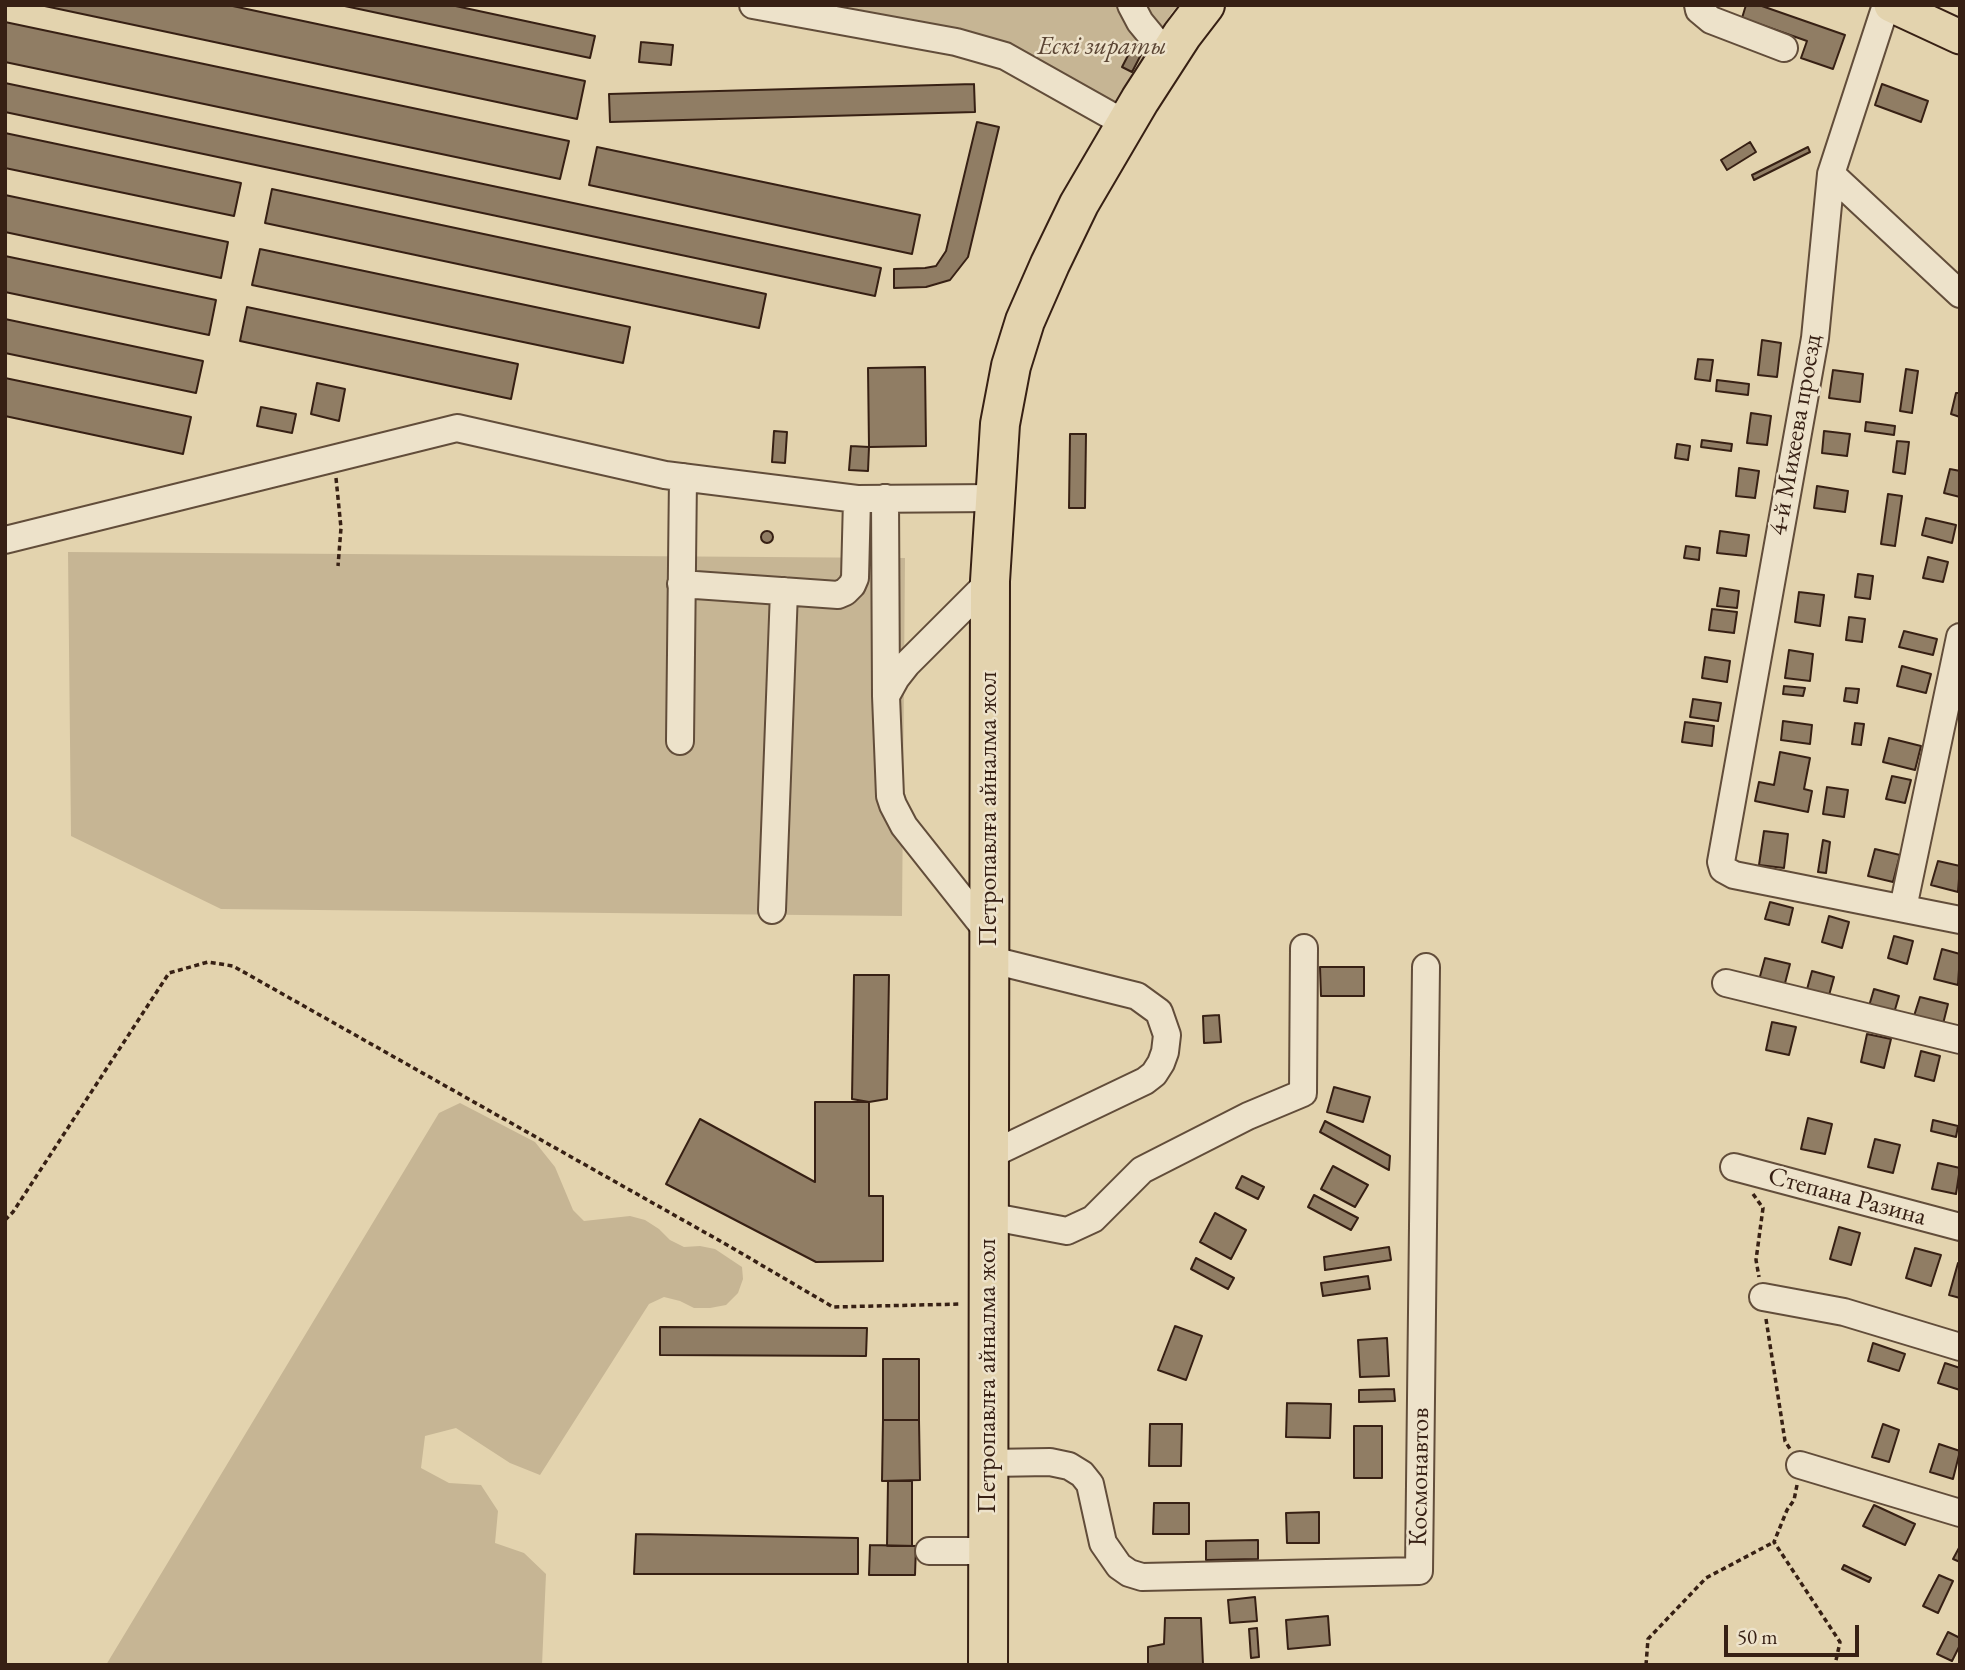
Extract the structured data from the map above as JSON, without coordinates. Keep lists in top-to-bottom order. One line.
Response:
{"streets":{"highway":["Петропавлға айналма жол"],"street":["4-й Михеева проезд","Степана Разина","Космонавтов"]},"crossings":[["Петропавлға айналма жол","Космонавтов"]],"parks":["Ескі зираты"],"scale_bar":"50 m"}
